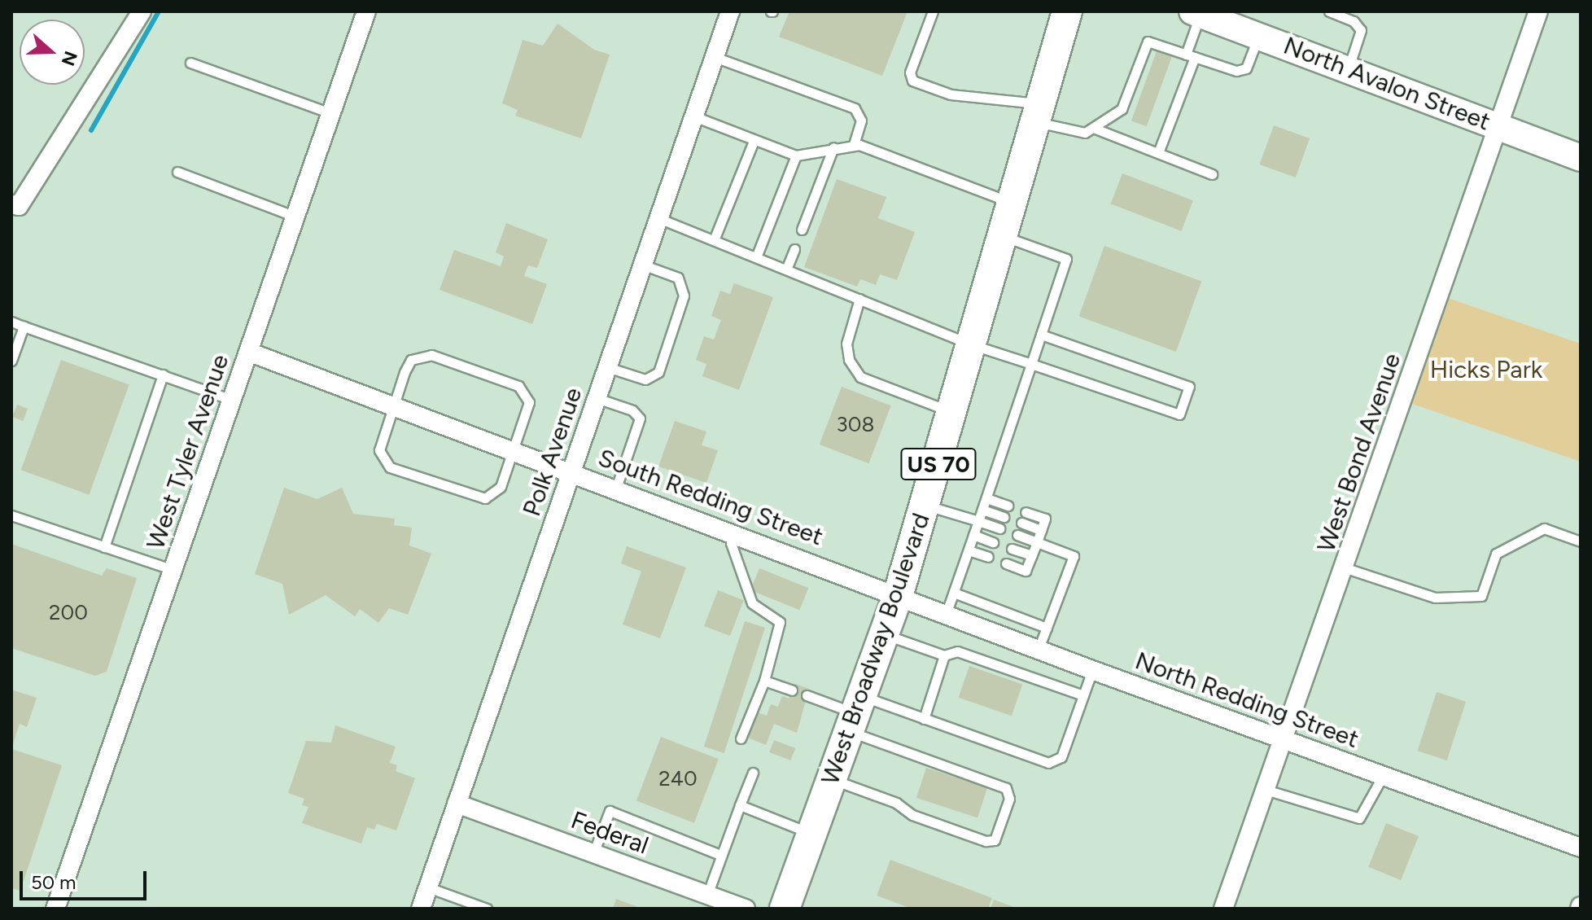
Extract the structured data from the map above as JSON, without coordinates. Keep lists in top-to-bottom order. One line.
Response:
{"streets":{"main road":["US 70","West Broadway Boulevard"],"street":["North Avalon Street","West Tyler Avenue","Polk Avenue","West Bond Avenue","South Redding Street","North Redding Street","Federal"]},"crossings":[["North Avalon Street","West Bond Avenue"],["West Tyler Avenue","South Redding Street"],["Polk Avenue","South Redding Street"],["Polk Avenue","Federal"],["West Bond Avenue","North Redding Street"],["South Redding Street","West Broadway Boulevard"],["South Redding Street","North Redding Street"],["West Broadway Boulevard","North Redding Street"]],"parks":["Hicks Park"],"house_numbers":["308","200","240"],"scale_bar":"50 m","north":"right"}
